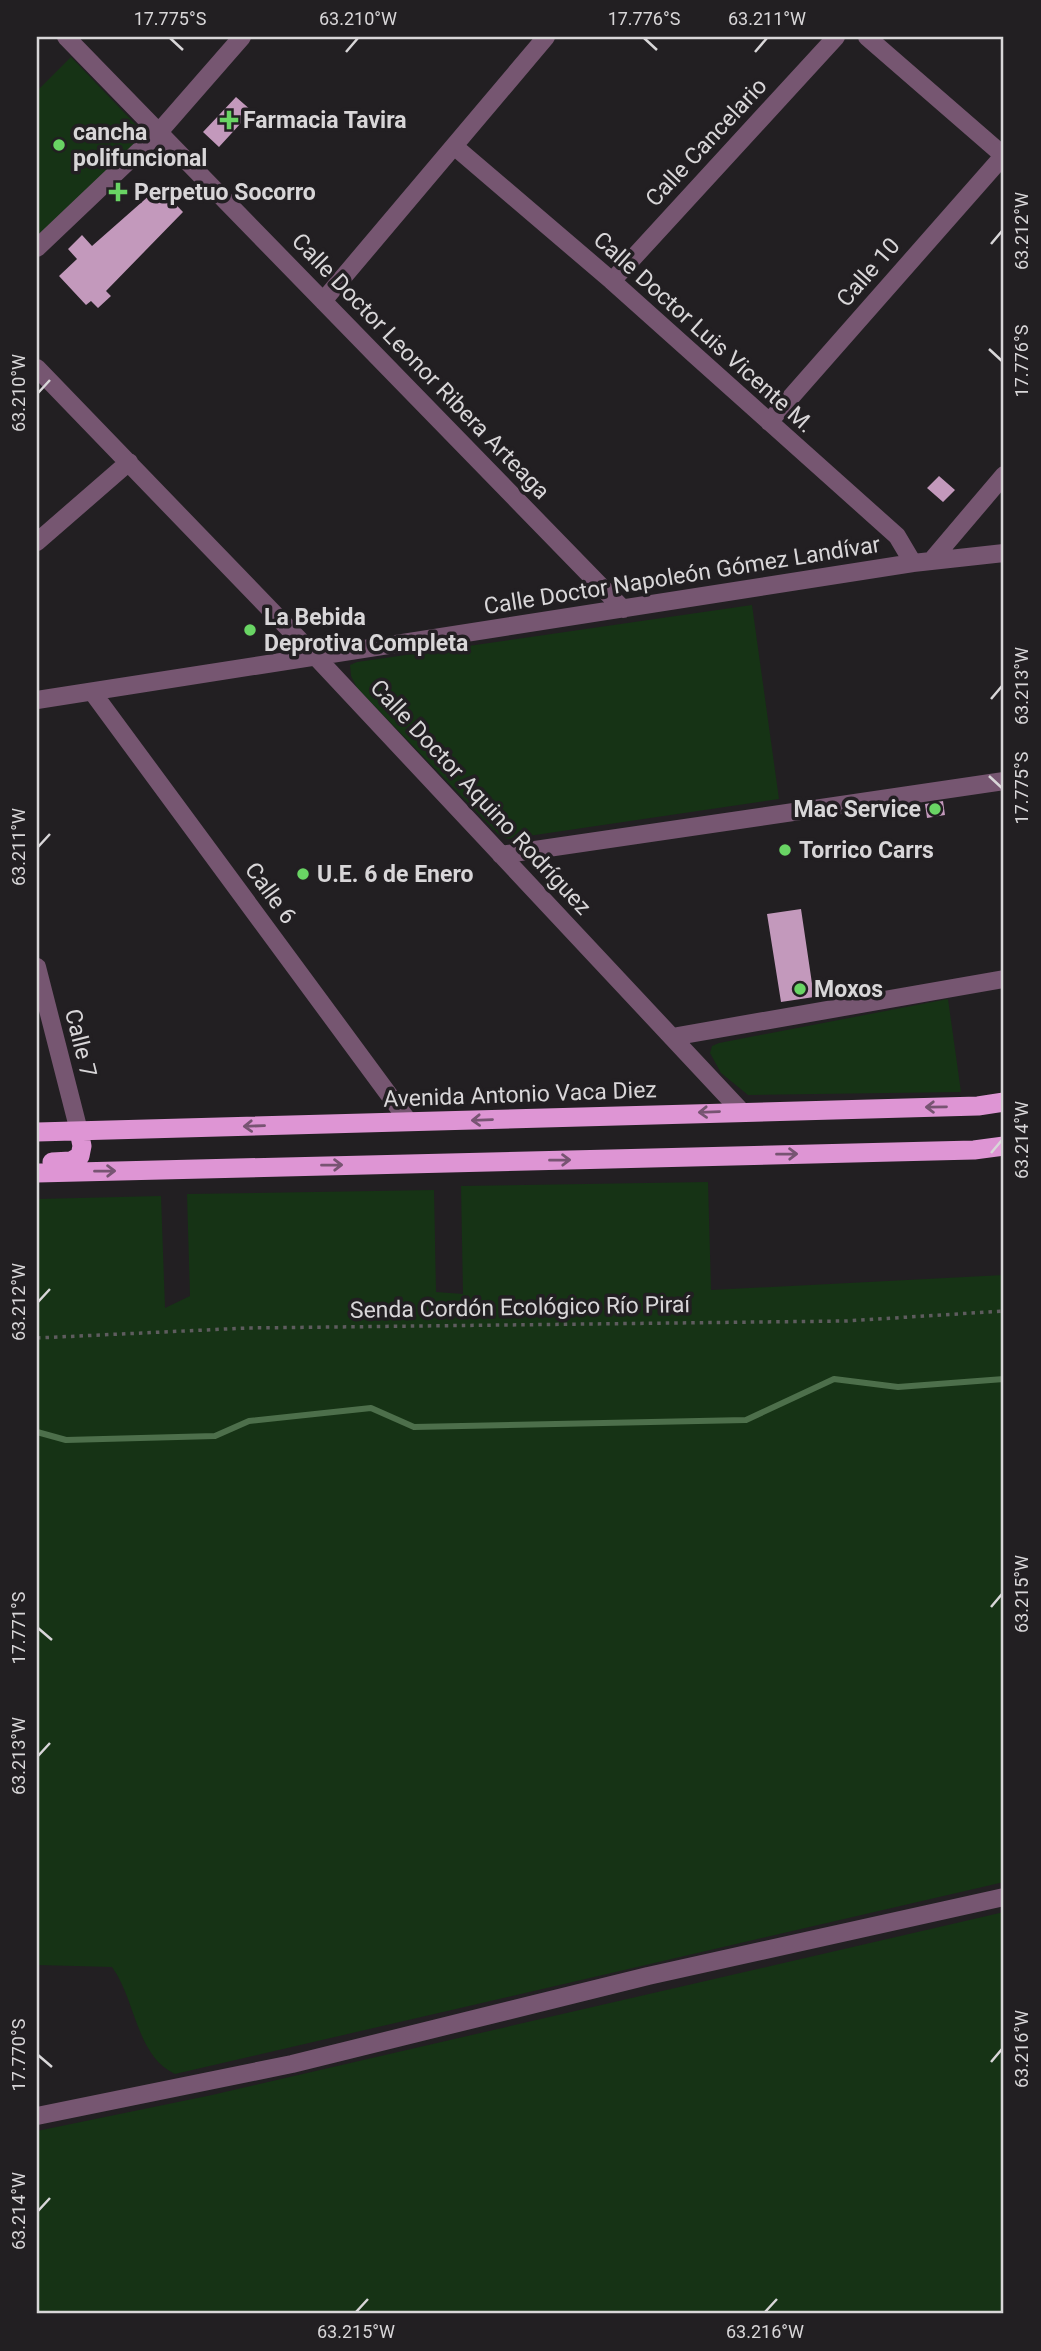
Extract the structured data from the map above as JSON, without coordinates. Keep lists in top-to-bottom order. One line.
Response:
{"streets":{"highway":["Avenida Antonio Vaca Diez"],"street":["Calle Cancelario","Calle 10","Calle Doctor Luis Vicente M.","Calle Doctor Leonor Ribera Arteaga","Calle Doctor Napoleón Gómez Landívar","Calle Doctor Aquino Rodríguez","Calle 6","Calle 7"],"path":["Senda Cordón Ecológico Río Piraí"]},"crossings":[["Calle Cancelario","Calle Doctor Luis Vicente M."],["Calle 10","Calle Doctor Luis Vicente M."],["Calle Doctor Luis Vicente M.","Calle Doctor Napoleón Gómez Landívar"],["Calle Doctor Leonor Ribera Arteaga","Calle Doctor Napoleón Gómez Landívar"],["Calle Doctor Napoleón Gómez Landívar","Calle Doctor Aquino Rodríguez"],["Calle Doctor Napoleón Gómez Landívar","Calle 6"],["Calle Doctor Aquino Rodríguez","Avenida Antonio Vaca Diez"],["Calle 6","Avenida Antonio Vaca Diez"],["Calle 7","Avenida Antonio Vaca Diez"]],"places":{"health":["Farmacia Tavira","Perpetuo Socorro"],"other":["cancha polifuncional","La Bebida Deprotiva Completa","Mac Service","Torrico Carrs","U.E. 6 de Enero","Moxos"]},"coordinates":["17.775°S","63.210°W","17.776°S","63.211°W","63.212°W","63.213°W","63.214°W","63.215°W","17.771°S","63.216°W","17.770°S"]}
